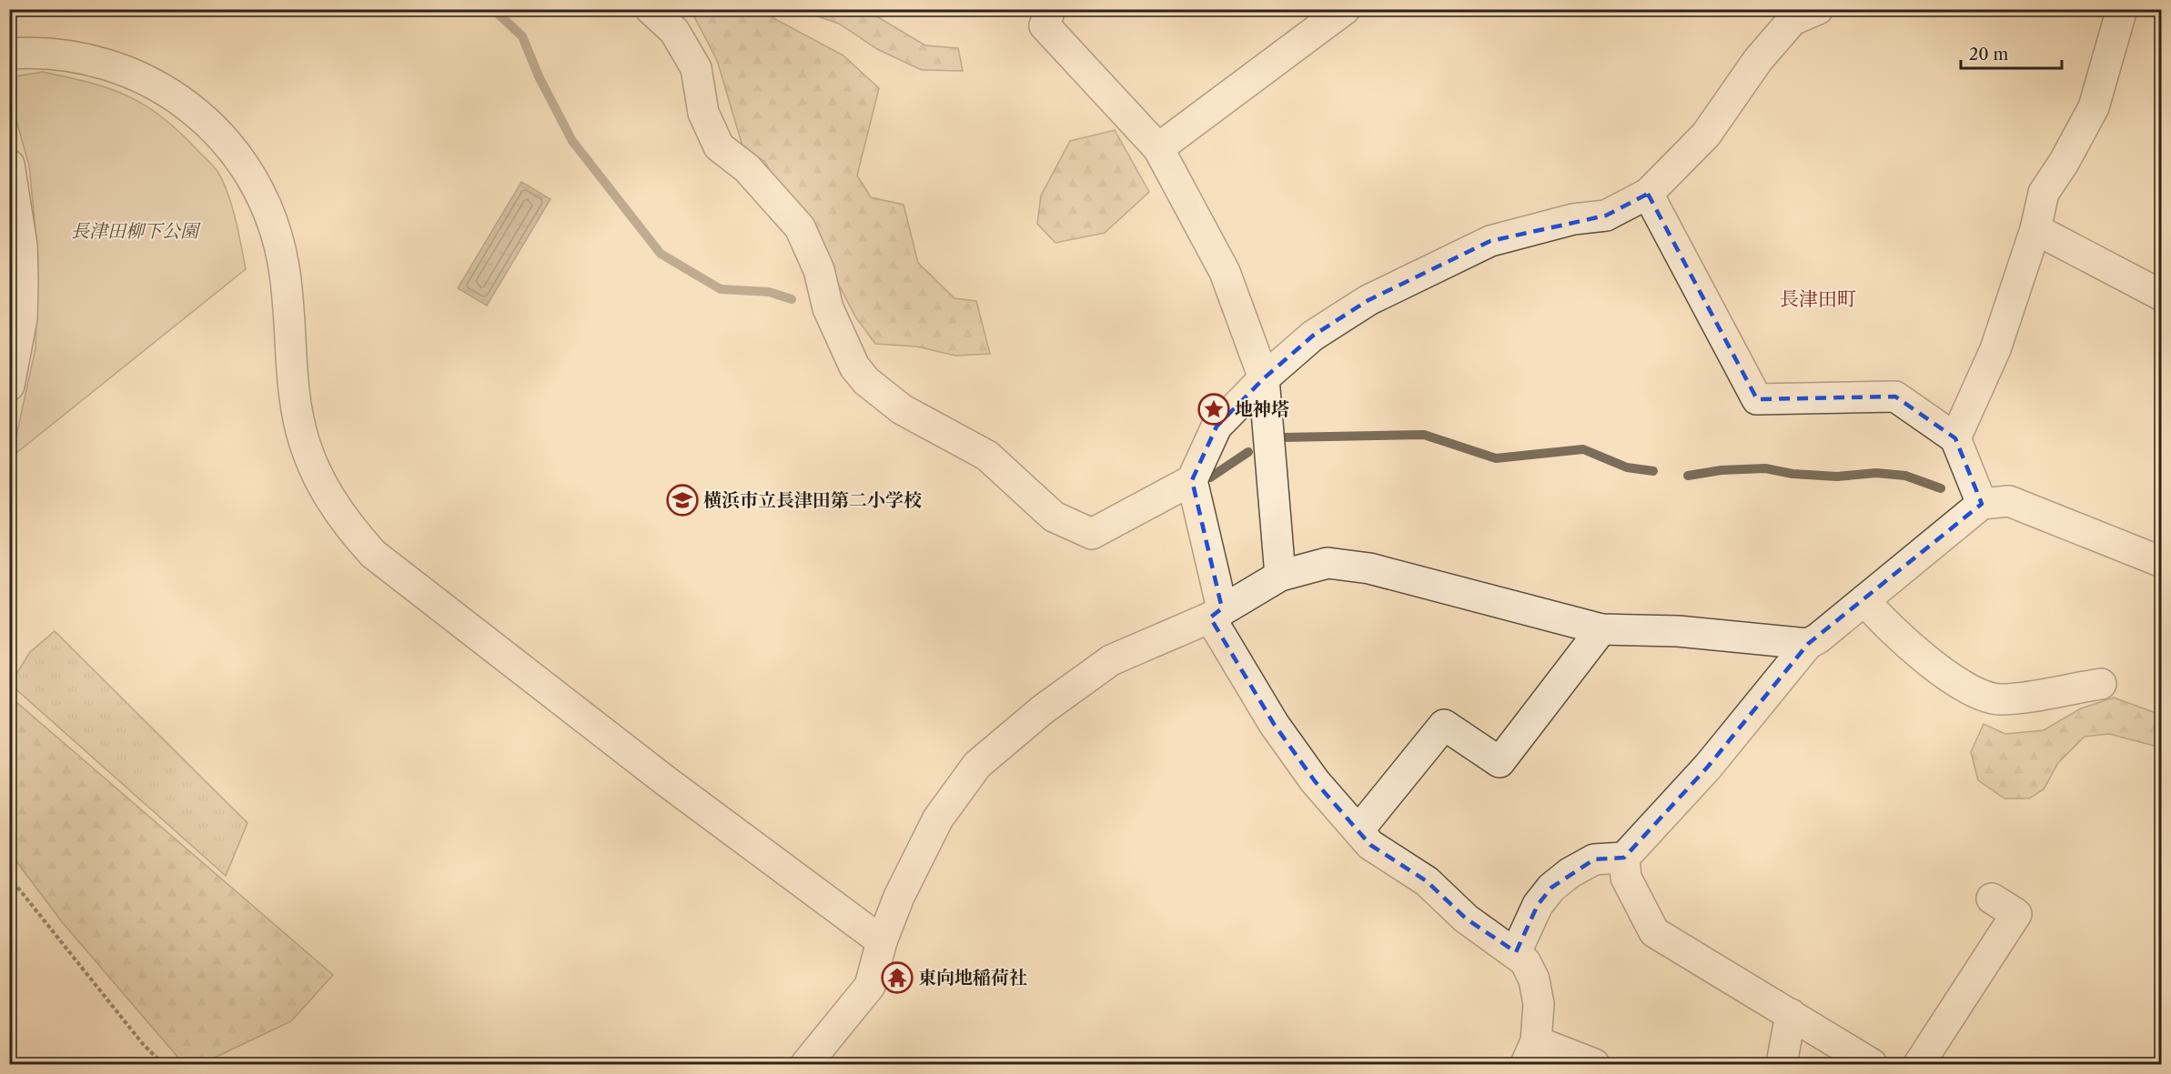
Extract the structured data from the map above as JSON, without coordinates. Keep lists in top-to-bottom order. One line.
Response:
{"districts":["長津田町"],"parks":["長津田柳下公園"],"places":{"place":["地神塔"],"school or university":["横浜市立長津田第二小学校"],"temple":["東向地稲荷社"]},"scale_bar":"20 m"}
